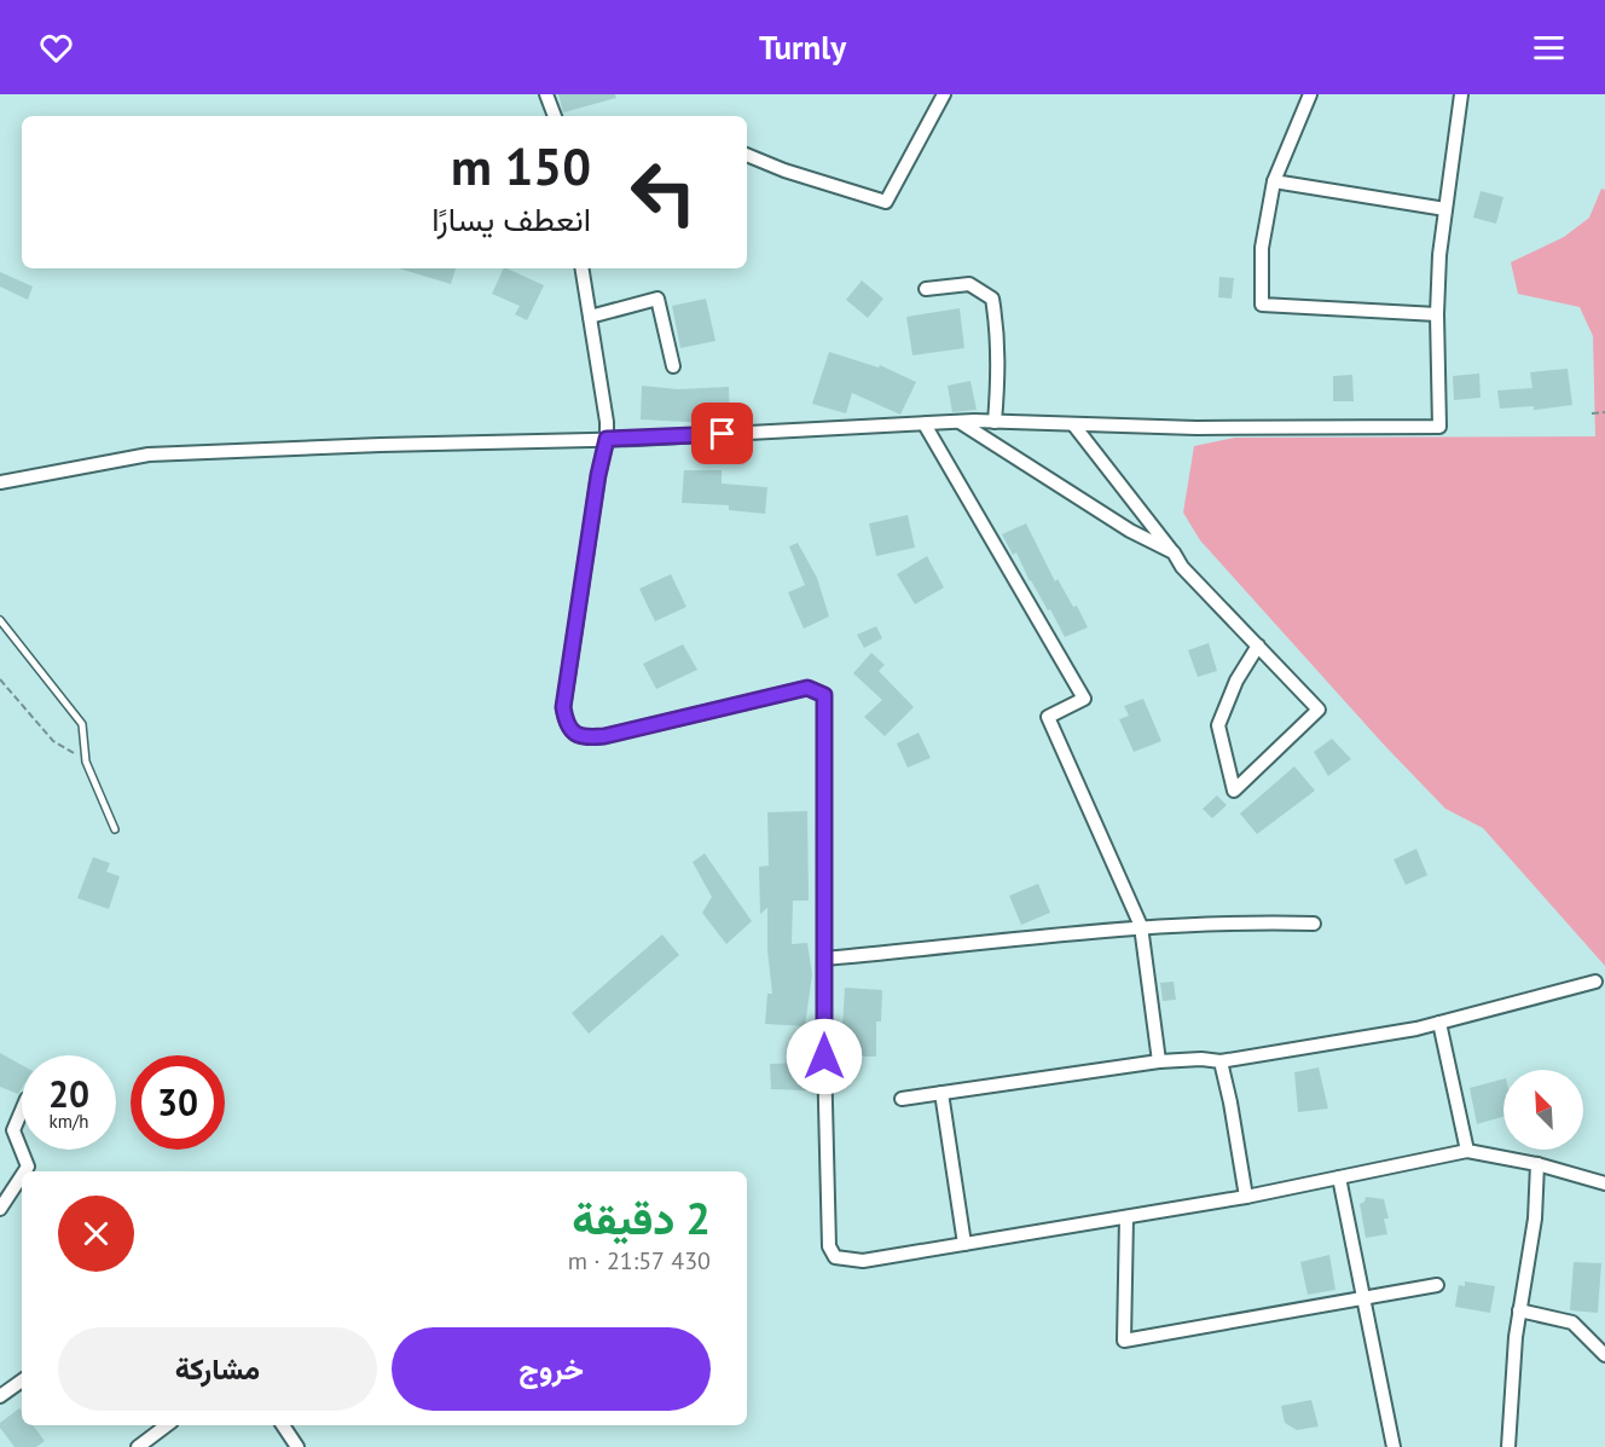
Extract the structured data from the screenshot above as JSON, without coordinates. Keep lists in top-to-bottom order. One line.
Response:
{"north":"top left","page":{"header":"Turnly","turn":["150 m","انعطف يسارًا"],"speed":"20 km/h","limit":"30","heading":["2 دقيقة","430 m · 21:57"],"buttons":["خروج","مشاركة"]}}
